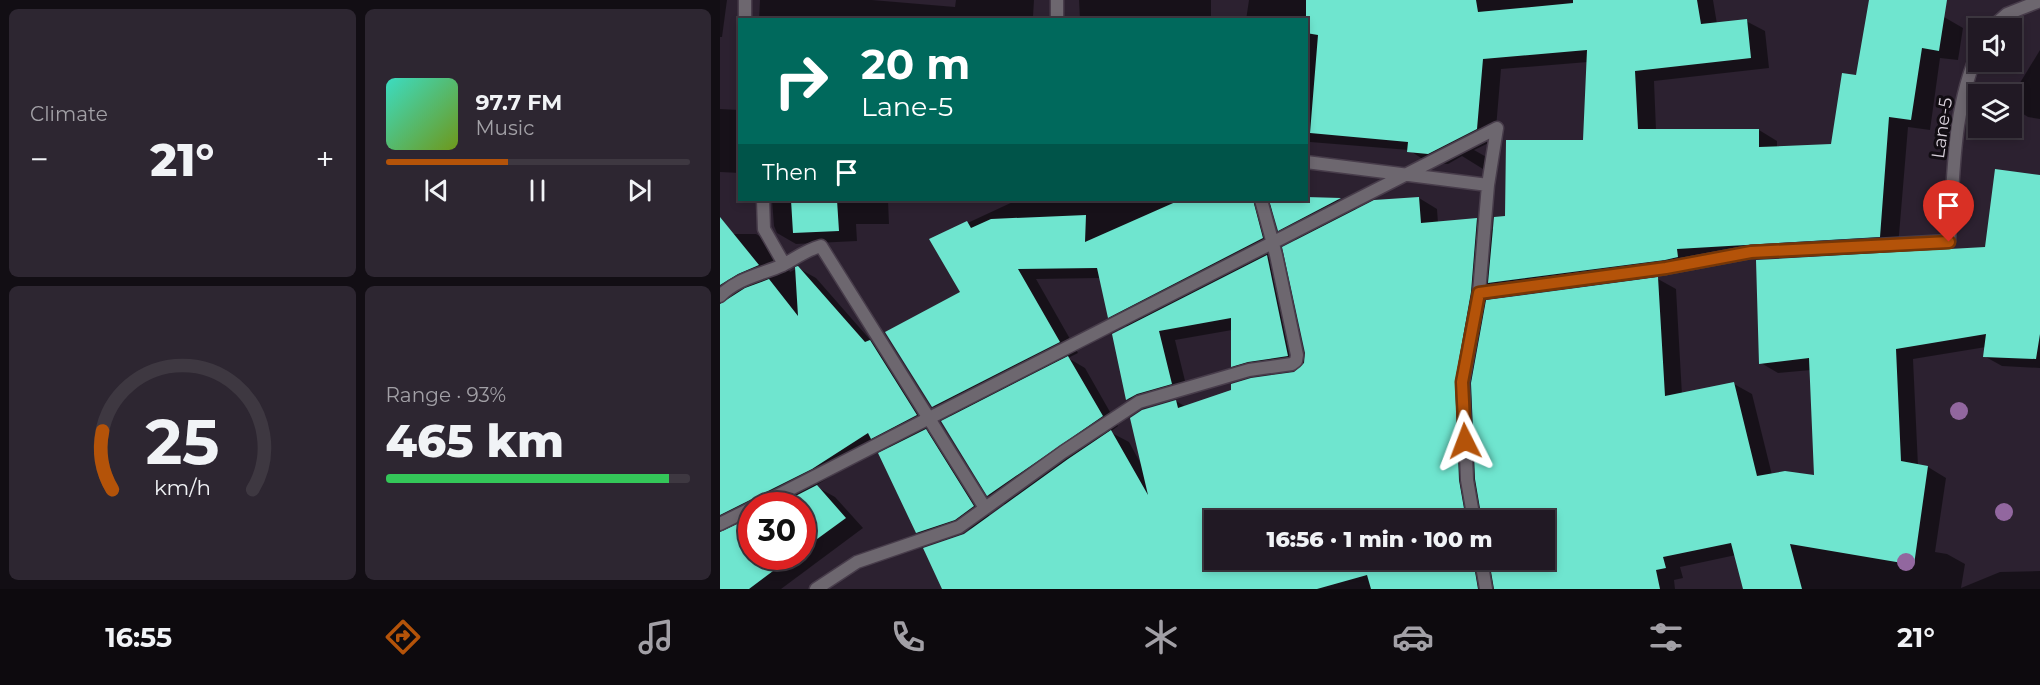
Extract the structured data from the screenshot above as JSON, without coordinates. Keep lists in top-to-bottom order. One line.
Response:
{"streets":{"street":["Lane-5"]},"page":{"tile":["Climate",["Range · 93%","465 km"]],"turn":["20 m","Lane-5"],"song":["97.7 FM","Music"],"heat":["−","21°","+"],"then":"Then","limit":"30","trip":"16:56 · 1 min · 100 m","tabs":["16:55","21°"],"gauge":["25","km/h"]}}
